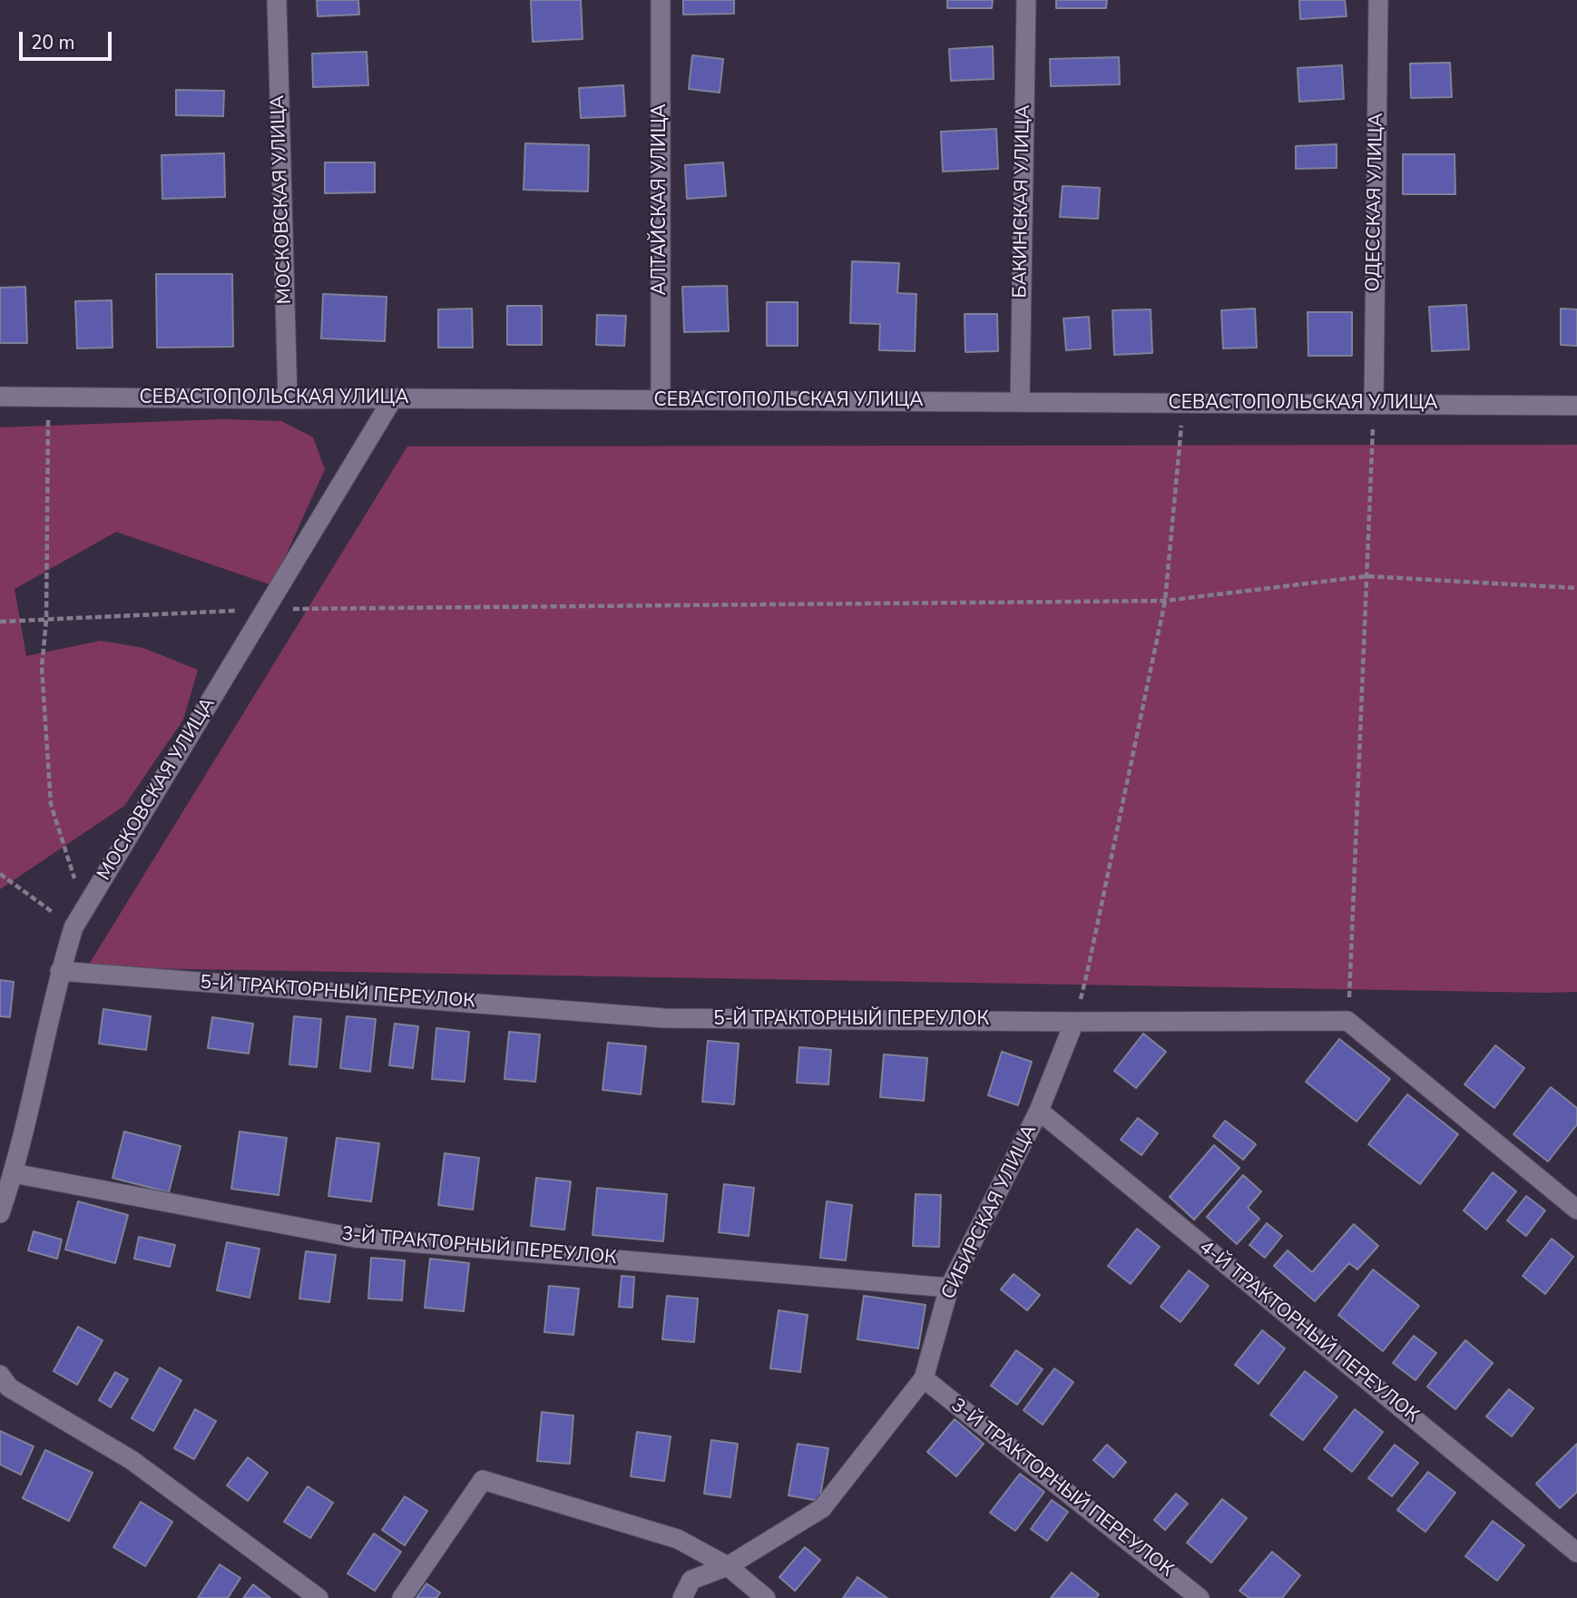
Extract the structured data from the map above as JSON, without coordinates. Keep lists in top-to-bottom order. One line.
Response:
{"streets":{"street":["МОСКОВСКАЯ УЛИЦА","АЛТАЙСКАЯ УЛИЦА","БАКИНСКАЯ УЛИЦА","ОДЕССКАЯ УЛИЦА","СЕВАСТОПОЛЬСКАЯ УЛИЦА","5-Й ТРАКТОРНЫЙ ПЕРЕУЛОК","СИБИРСКАЯ УЛИЦА","3-Й ТРАКТОРНЫЙ ПЕРЕУЛОК","4-Й ТРАКТОРНЫЙ ПЕРЕУЛОК"]},"crossings":[["МОСКОВСКАЯ УЛИЦА","СЕВАСТОПОЛЬСКАЯ УЛИЦА"],["МОСКОВСКАЯ УЛИЦА","5-Й ТРАКТОРНЫЙ ПЕРЕУЛОК"],["МОСКОВСКАЯ УЛИЦА","3-Й ТРАКТОРНЫЙ ПЕРЕУЛОК"],["АЛТАЙСКАЯ УЛИЦА","СЕВАСТОПОЛЬСКАЯ УЛИЦА"],["БАКИНСКАЯ УЛИЦА","СЕВАСТОПОЛЬСКАЯ УЛИЦА"],["ОДЕССКАЯ УЛИЦА","СЕВАСТОПОЛЬСКАЯ УЛИЦА"],["5-Й ТРАКТОРНЫЙ ПЕРЕУЛОК","СИБИРСКАЯ УЛИЦА"],["СИБИРСКАЯ УЛИЦА","3-Й ТРАКТОРНЫЙ ПЕРЕУЛОК"],["СИБИРСКАЯ УЛИЦА","4-Й ТРАКТОРНЫЙ ПЕРЕУЛОК"]],"scale_bar":"20 m"}
